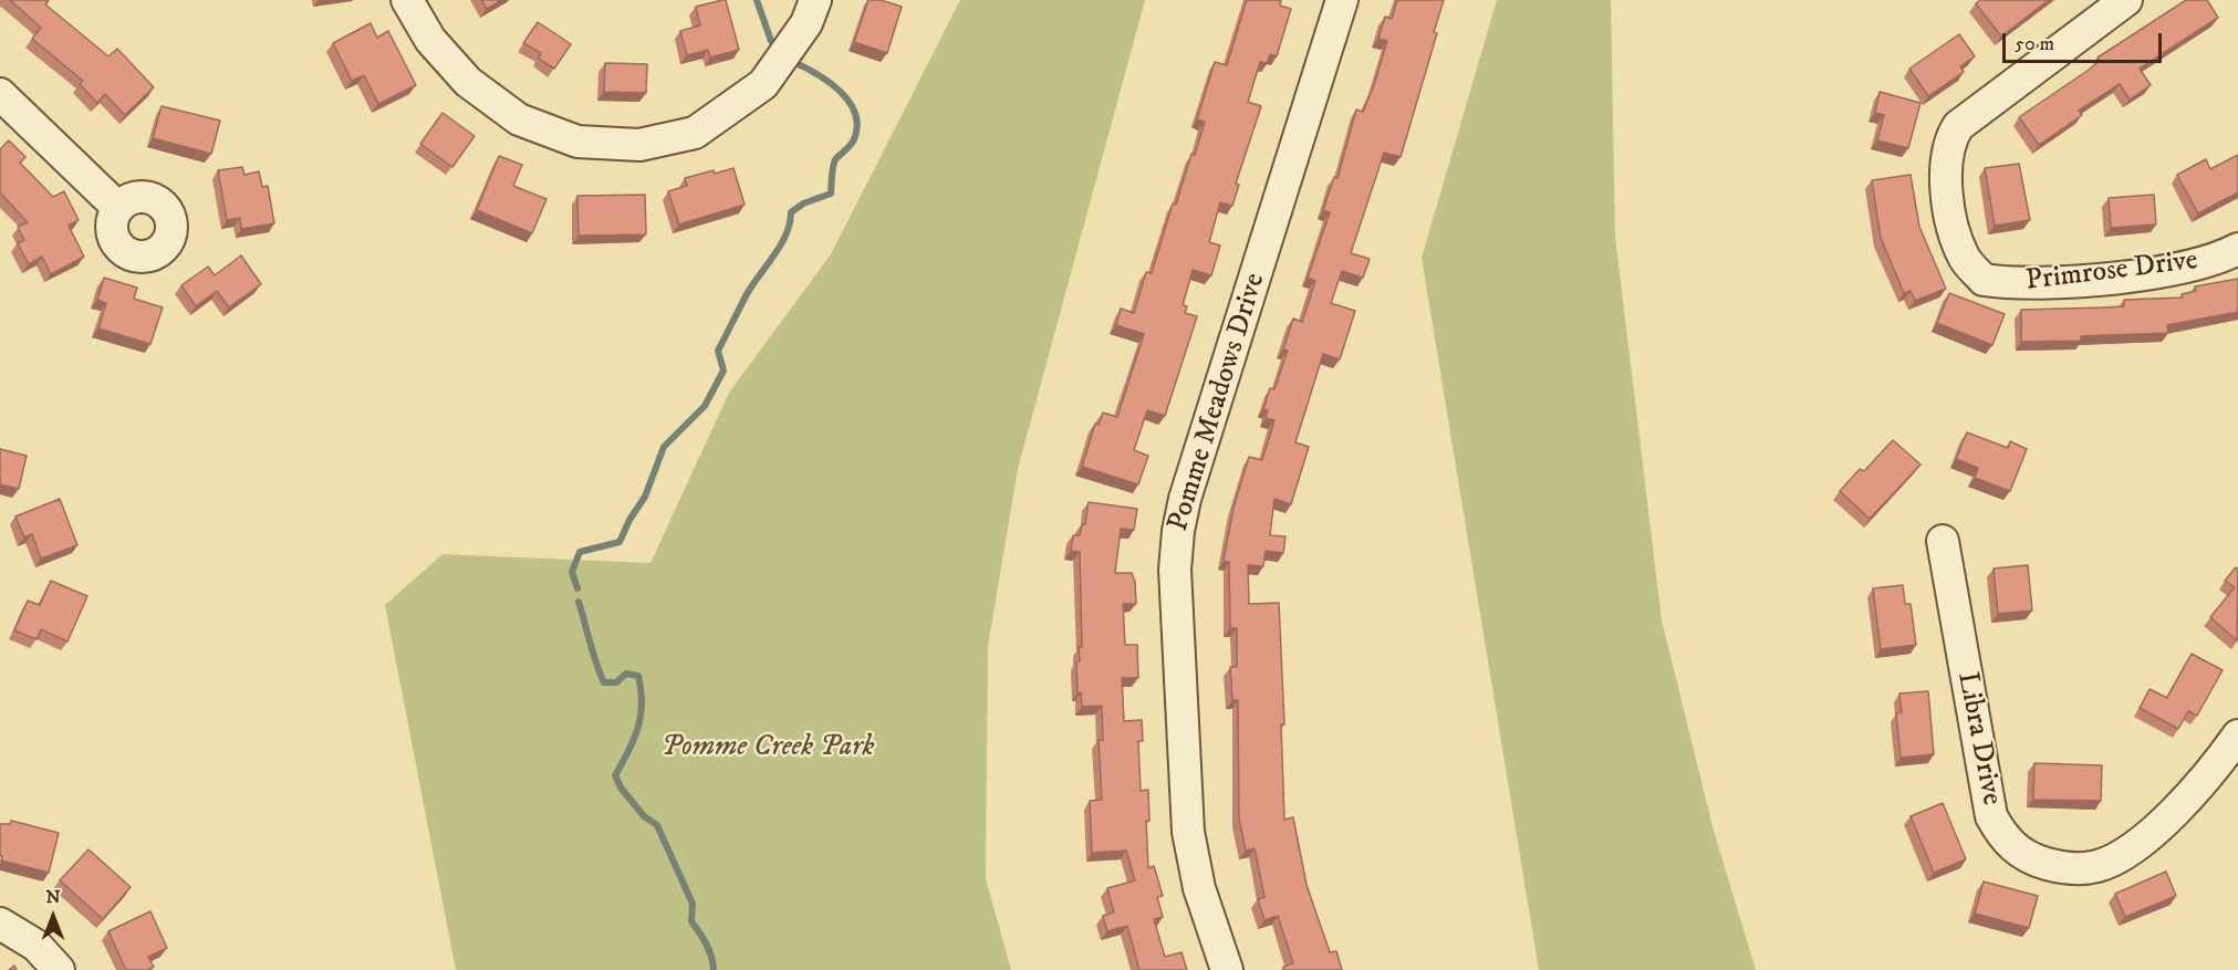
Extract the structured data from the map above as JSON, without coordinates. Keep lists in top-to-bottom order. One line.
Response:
{"streets":{"street":["Primrose Drive","Pomme Meadows Drive","Libra Drive"]},"parks":["Pomme Creek Park"],"scale_bar":"50 m","north":"top"}
